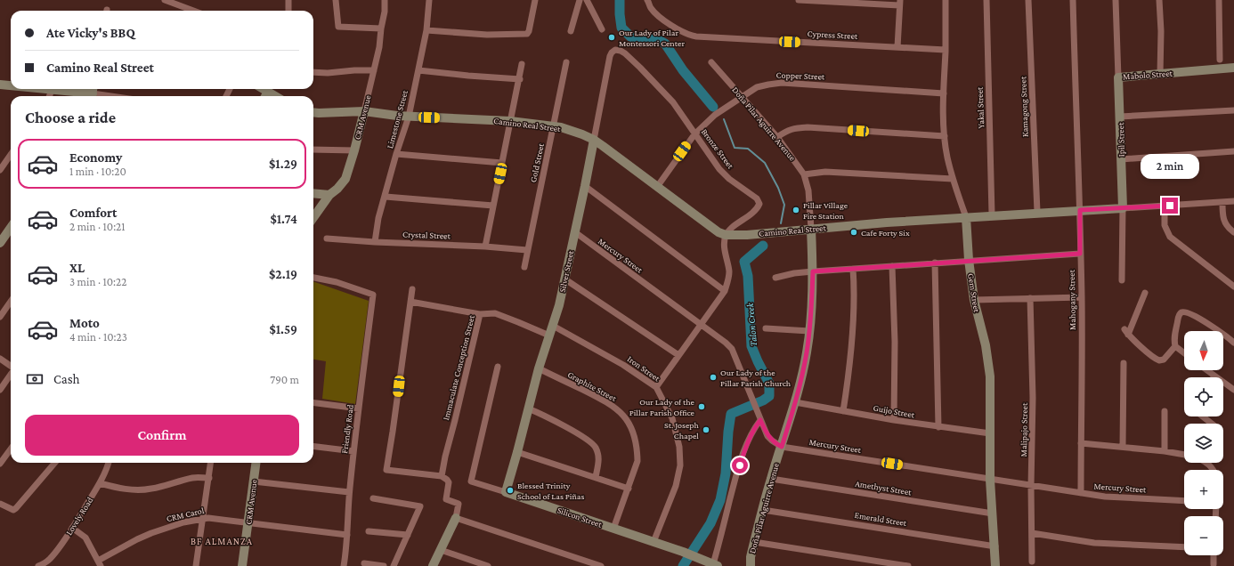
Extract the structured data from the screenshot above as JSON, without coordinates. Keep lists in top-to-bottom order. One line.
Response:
{"streets":{"street":["Cypress Street","Mabolo Street","Copper Street","Kamagong Street","Yakal Street","CRM Avenue","Limestone Street","Doña Pilar Aguirre Avenue","Camino Real Street","Ipil Street","Bronze Street","Gold Street","Crystal Street","Mercury Street","Silver Street","Gem Street","Mahogany Street","Immaculate Conception Street","Iron Street","Graphite Street","Guijo Street","Friendly Road","Malipajo Street","Amethyst Street","CRM Carol","Lovely Road","Silicon Street","Emerald Street"]},"crossings":[["Cypress Street","Gem Street"],["Mabolo Street","Ipil Street"],["Copper Street","Doña Pilar Aguirre Avenue"],["Copper Street","Camino Real Street"],["Copper Street","Bronze Street"],["Copper Street","Gem Street"],["Kamagong Street","Camino Real Street"],["Yakal Street","Camino Real Street"],["CRM Avenue","Camino Real Street"],["CRM Avenue","CRM Carol"],["Limestone Street","Camino Real Street"],["Limestone Street","Crystal Street"],["Doña Pilar Aguirre Avenue","Camino Real Street"],["Doña Pilar Aguirre Avenue","Mercury Street"],["Doña Pilar Aguirre Avenue","Guijo Street"],["Doña Pilar Aguirre Avenue","Amethyst Street"],["Doña Pilar Aguirre Avenue","Emerald Street"],["Camino Real Street","Ipil Street"],["Camino Real Street","Bronze Street"],["Camino Real Street","Gold Street"],["Camino Real Street","Silver Street"],["Camino Real Street","Gem Street"],["Camino Real Street","Mahogany Street"],["Bronze Street","Silver Street"],["Gold Street","Crystal Street"],["Mercury Street","Silver Street"],["Mercury Street","Gem Street"],["Mercury Street","Mahogany Street"],["Mercury Street","Malipajo Street"],["Silver Street","Immaculate Conception Street"],["Silver Street","Iron Street"],["Silver Street","Graphite Street"],["Silver Street","Silicon Street"],["Gem Street","Guijo Street"],["Gem Street","Amethyst Street"],["Gem Street","Emerald Street"],["Iron Street","Silicon Street"],["Graphite Street","Silicon Street"],["Friendly Road","CRM Carol"]],"districts":["BF ALMANZA"],"water":["Talon Creek"],"places":["Our Lady of Pilar Montessori Center","Pillar Village Fire Station","Cafe Forty Six","Our Lady of the Pillar Parish Church","Our Lady of the Pillar Parish Office","St. Joseph Chapel","Blessed Trinity School of Las Piñas"],"north":"bottom","page":{"banner":["Ate Vicky's BBQ","Camino Real Street"],"heading":"Choose a ride","list":[{"name":"Economy","note":"1 min · 10:20","value":"$1.29"},{"name":"Comfort","note":"2 min · 10:21","value":"$1.74"},{"name":"XL","note":"3 min · 10:22","value":"$2.19"},{"name":"Moto","note":"4 min · 10:23","value":"$1.59"}],"bubble":"2 min","map_buttons":["+","−"],"pay":["Cash","790 m"],"buttons":"Confirm"}}
